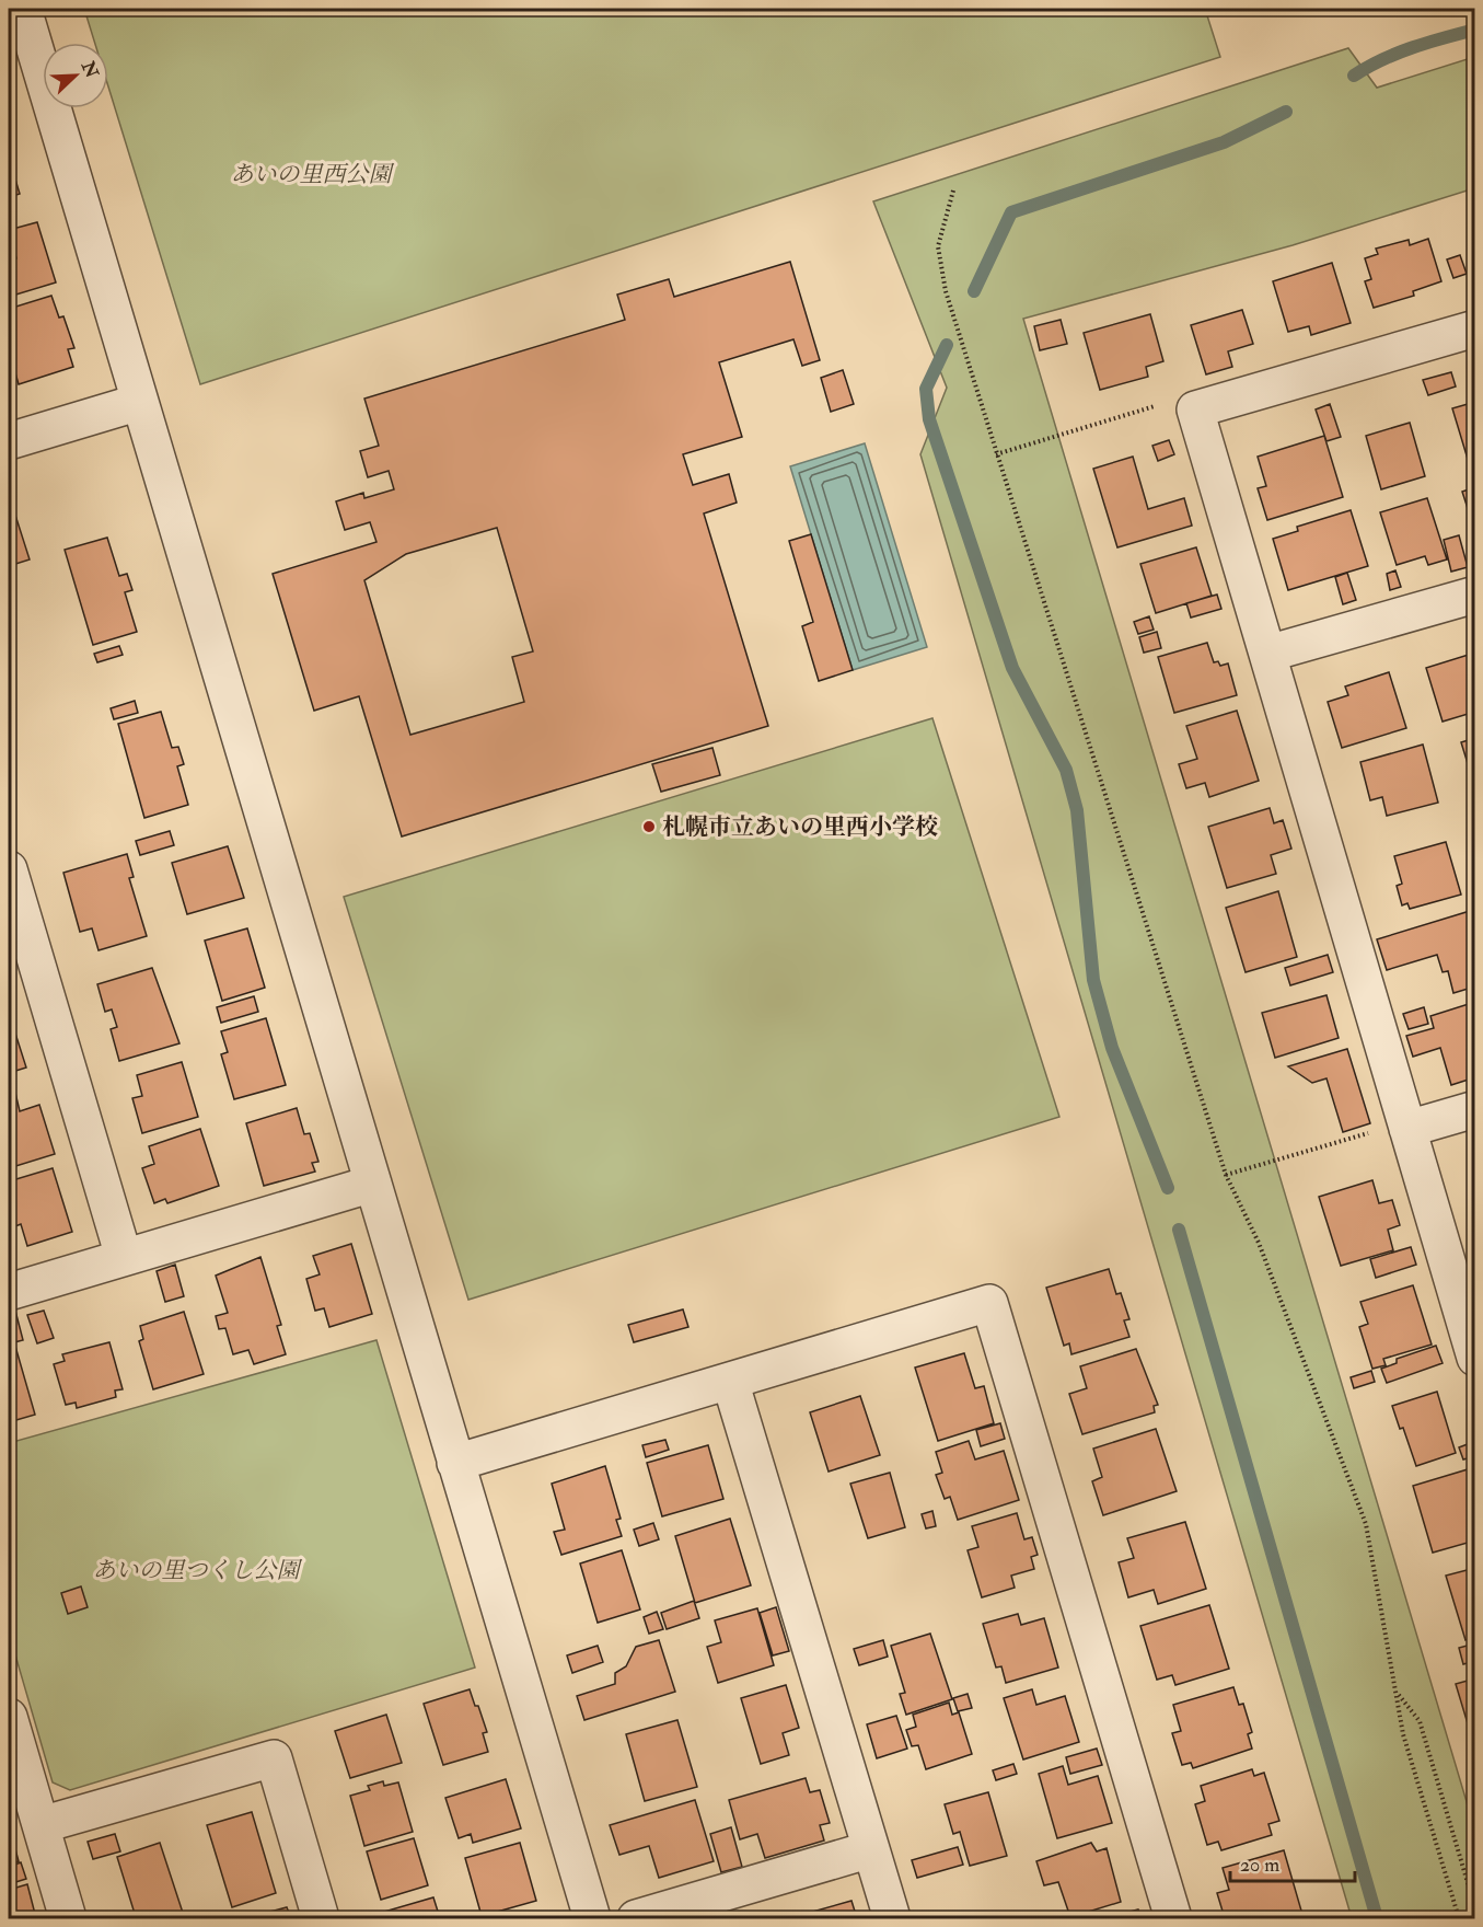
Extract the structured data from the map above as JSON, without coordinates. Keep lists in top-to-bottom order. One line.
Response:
{"parks":["あいの里西公園","あいの里つくし公園"],"places":["札幌市立あいの里西小学校"],"scale_bar":"20 m","north":"top right"}
